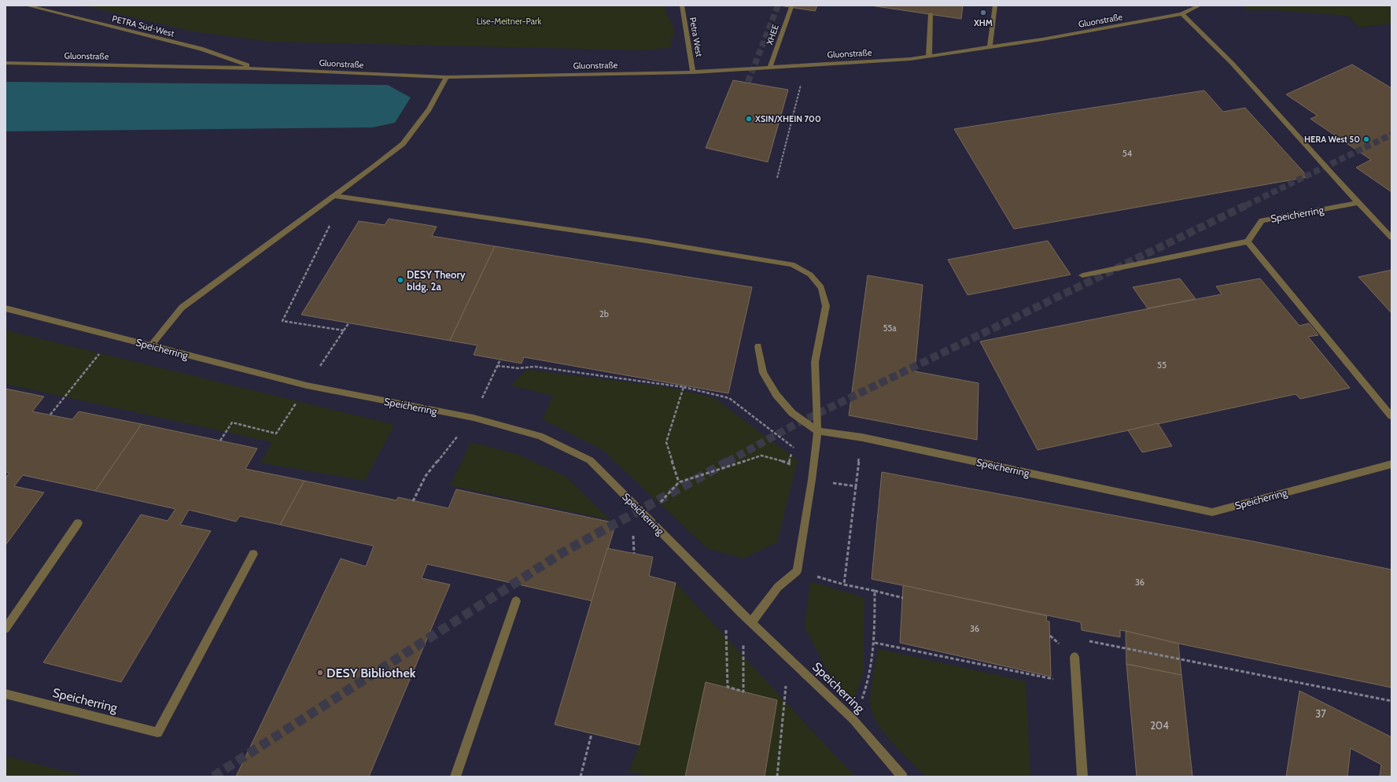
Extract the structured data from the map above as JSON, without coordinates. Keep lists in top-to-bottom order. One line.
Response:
{"streets":{"lane":["Gluonstraße","PETRA Süd-West","XHEE","Petra West","Speicherring"]},"crossings":[["Gluonstraße","PETRA Süd-West"],["Gluonstraße","XHEE"],["Gluonstraße","Petra West"]],"parks":["Lise-Meitner-Park"],"places":["XHM","XSIN/XHEIN 700","HERA West 50","DESY Theory bldg. 2a","DESY Bibliothek"],"house_numbers":["54","2b","55a","55","36","36","37","204"]}
